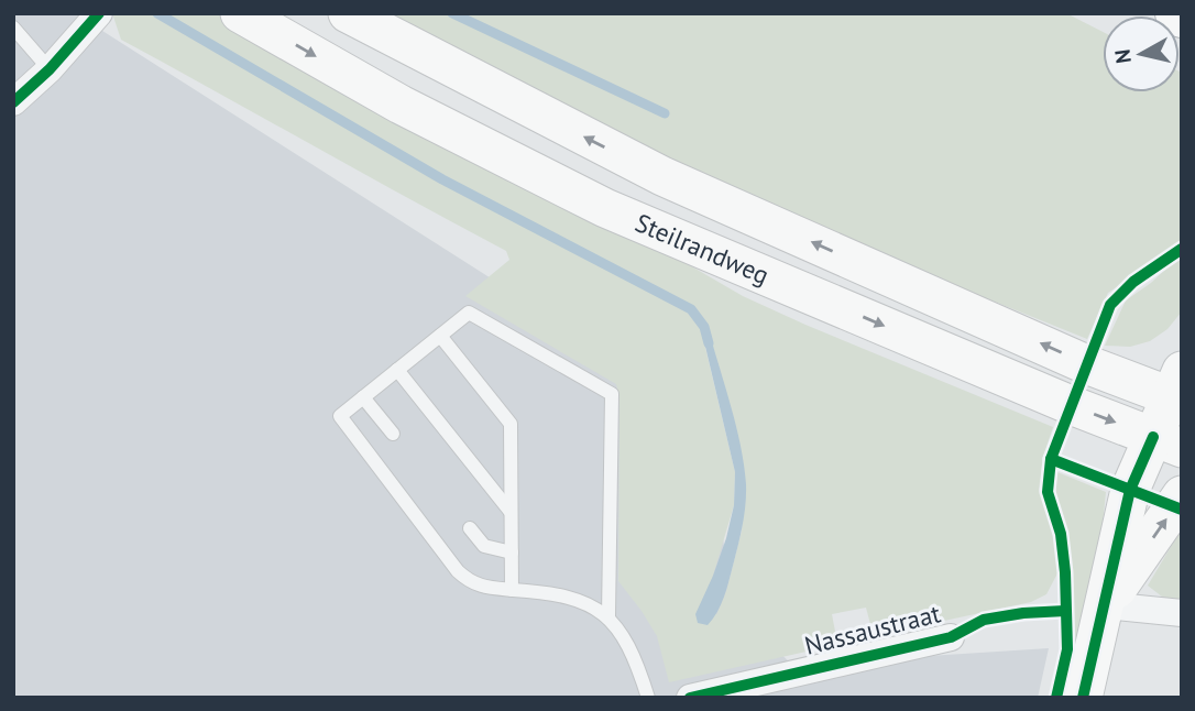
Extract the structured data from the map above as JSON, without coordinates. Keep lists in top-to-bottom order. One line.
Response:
{"streets":{"main road":["Steilrandweg"],"street":["Nassaustraat"]},"north":"left"}
